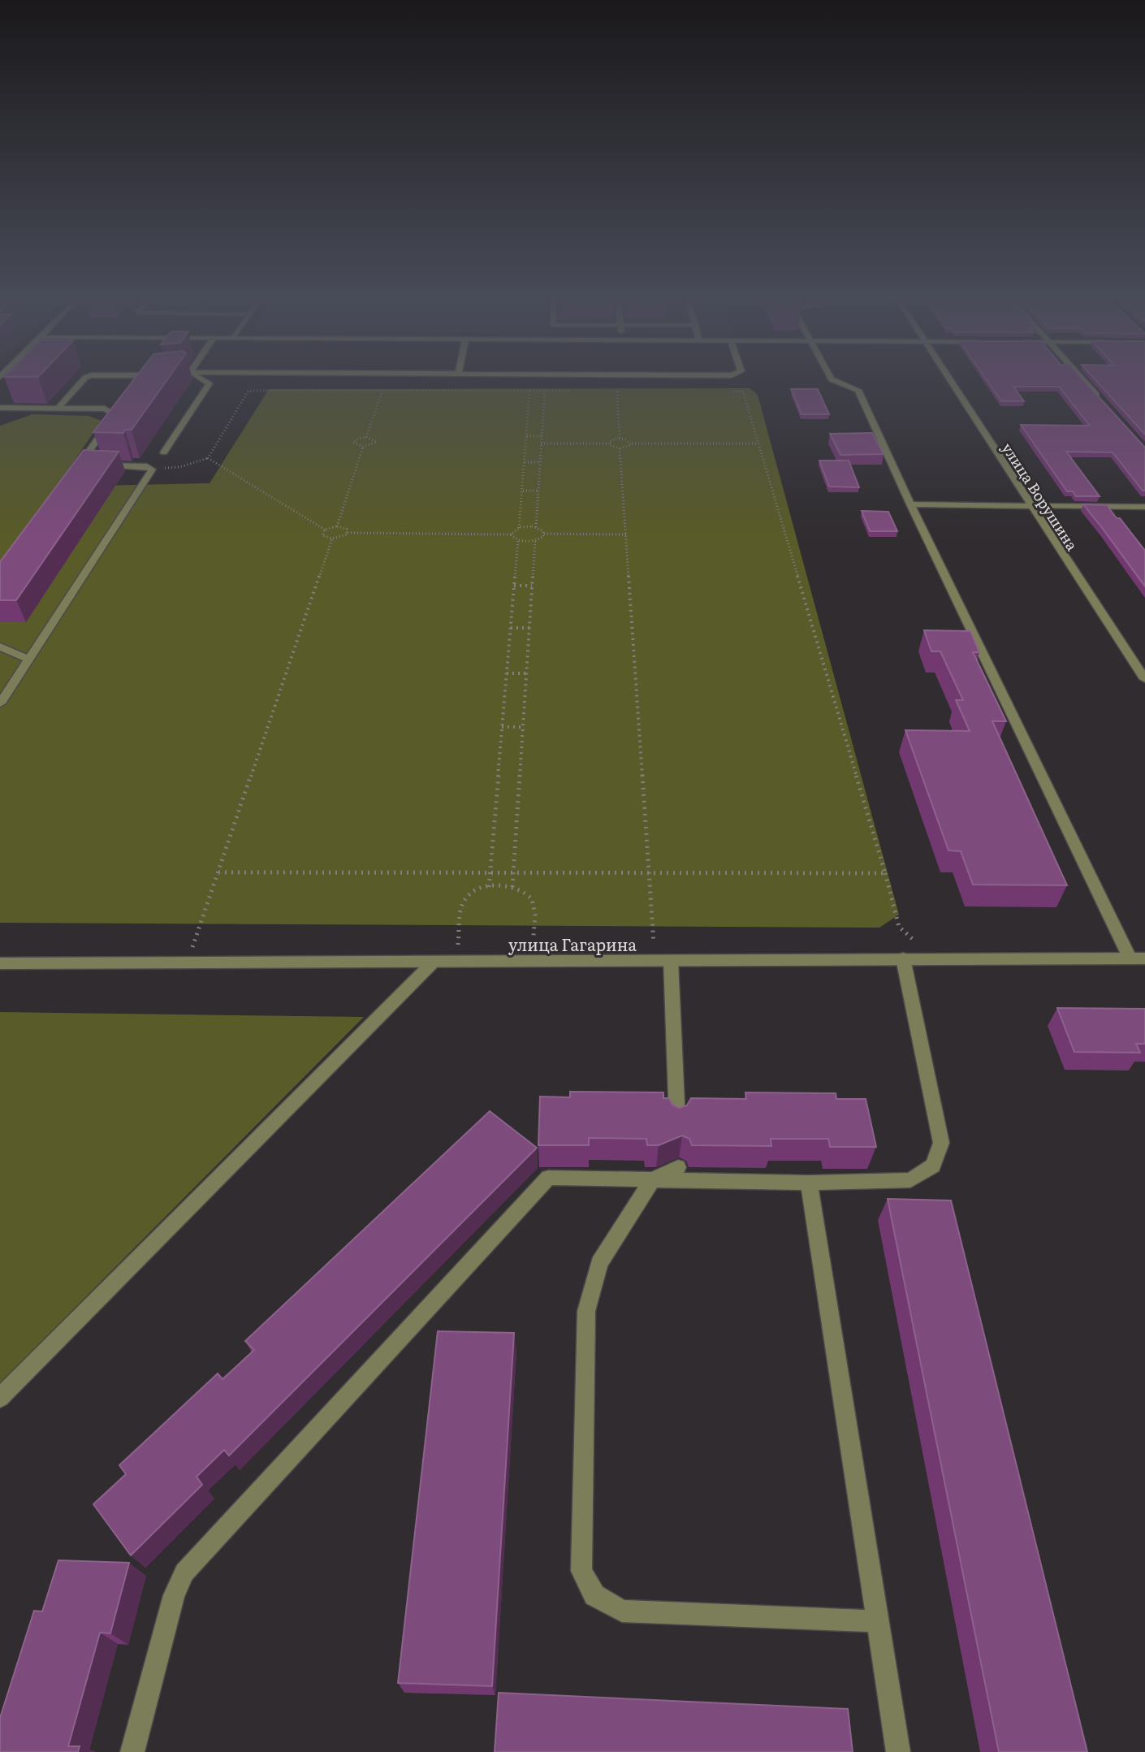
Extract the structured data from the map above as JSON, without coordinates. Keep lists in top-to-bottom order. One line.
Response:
{"streets":{"street":["улица Ворушина","улица Гагарина"]}}
